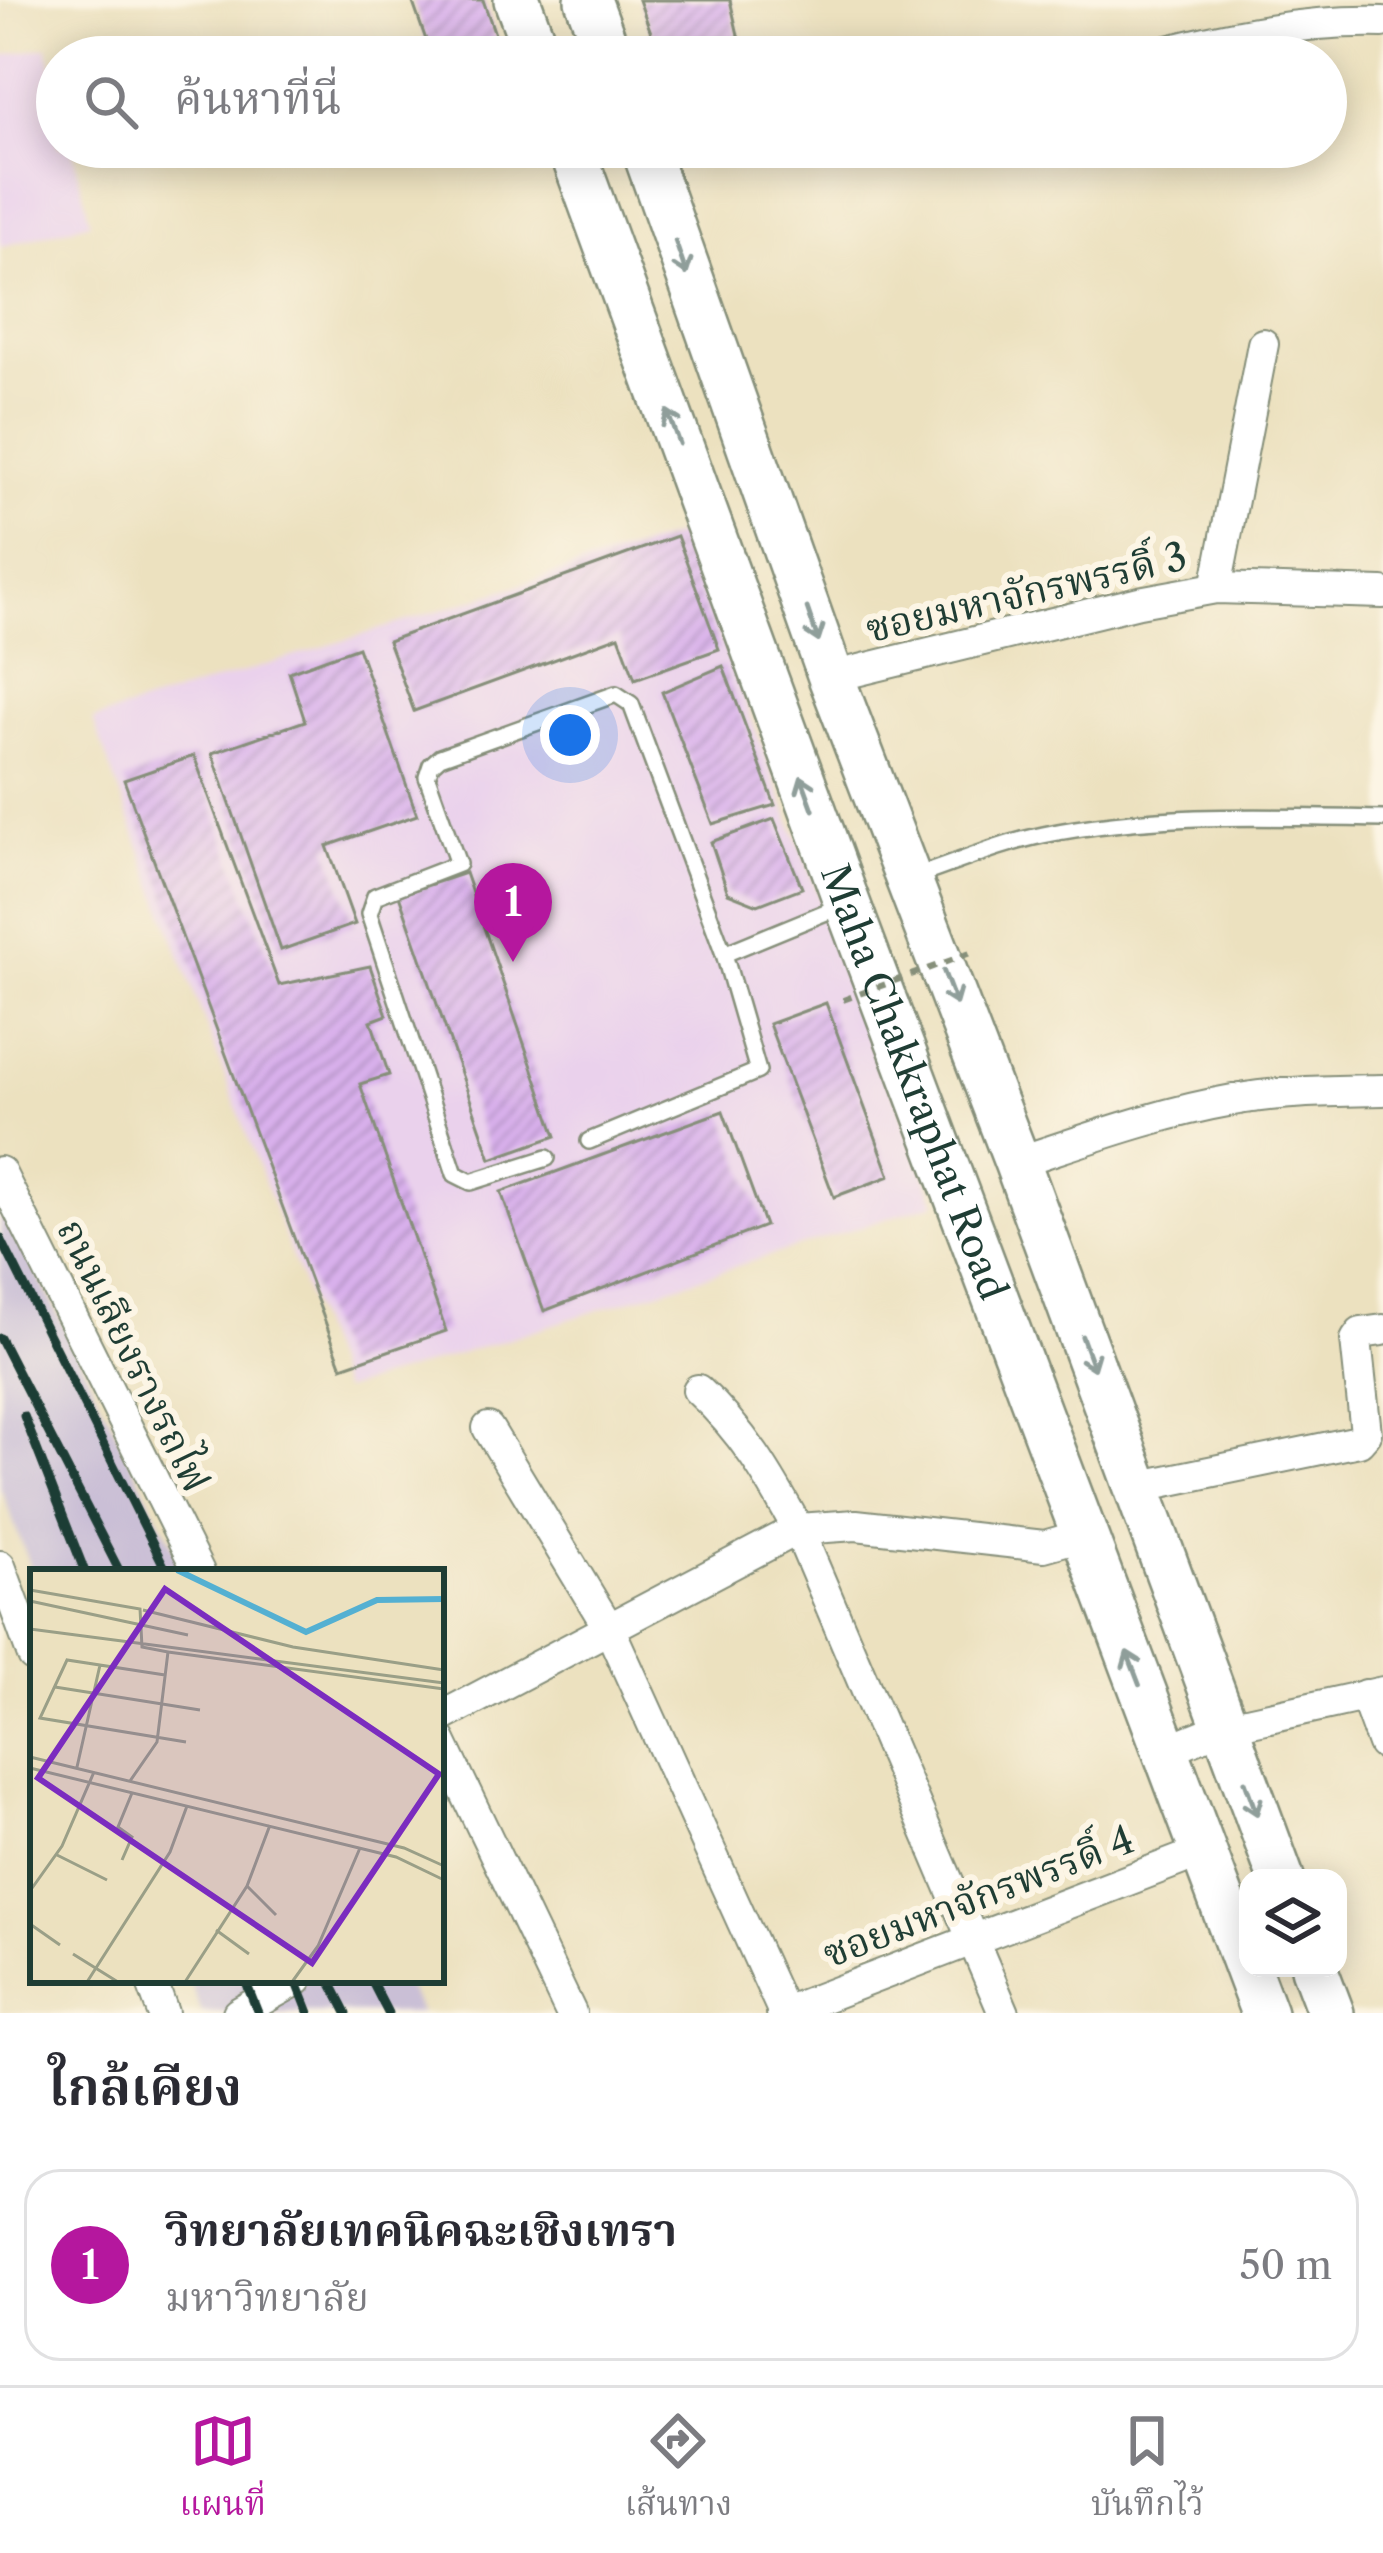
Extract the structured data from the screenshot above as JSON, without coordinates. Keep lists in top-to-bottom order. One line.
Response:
{"streets":{"main road":["Maha Chakkraphat Road"],"street":["ซอยมหาจักรพรรดิ์ 3","ถนนเลียงรางรถไฟ","ซอยมหาจักรพรรดิ์ 4"]},"crossings":[["ซอยมหาจักรพรรดิ์ 3","Maha Chakkraphat Road"],["Maha Chakkraphat Road","ซอยมหาจักรพรรดิ์ 4"]],"page":{"search":"ค้นหาที่นี่","pins":"1","heading":"ใกล้เคียง","list":[{"mark":"1","name":"วิทยาลัยเทคนิคฉะเชิงเทรา","note":"มหาวิทยาลัย","value":"50 m"}],"nav":["แผนที่","เส้นทาง","บันทึกไว้"]}}
